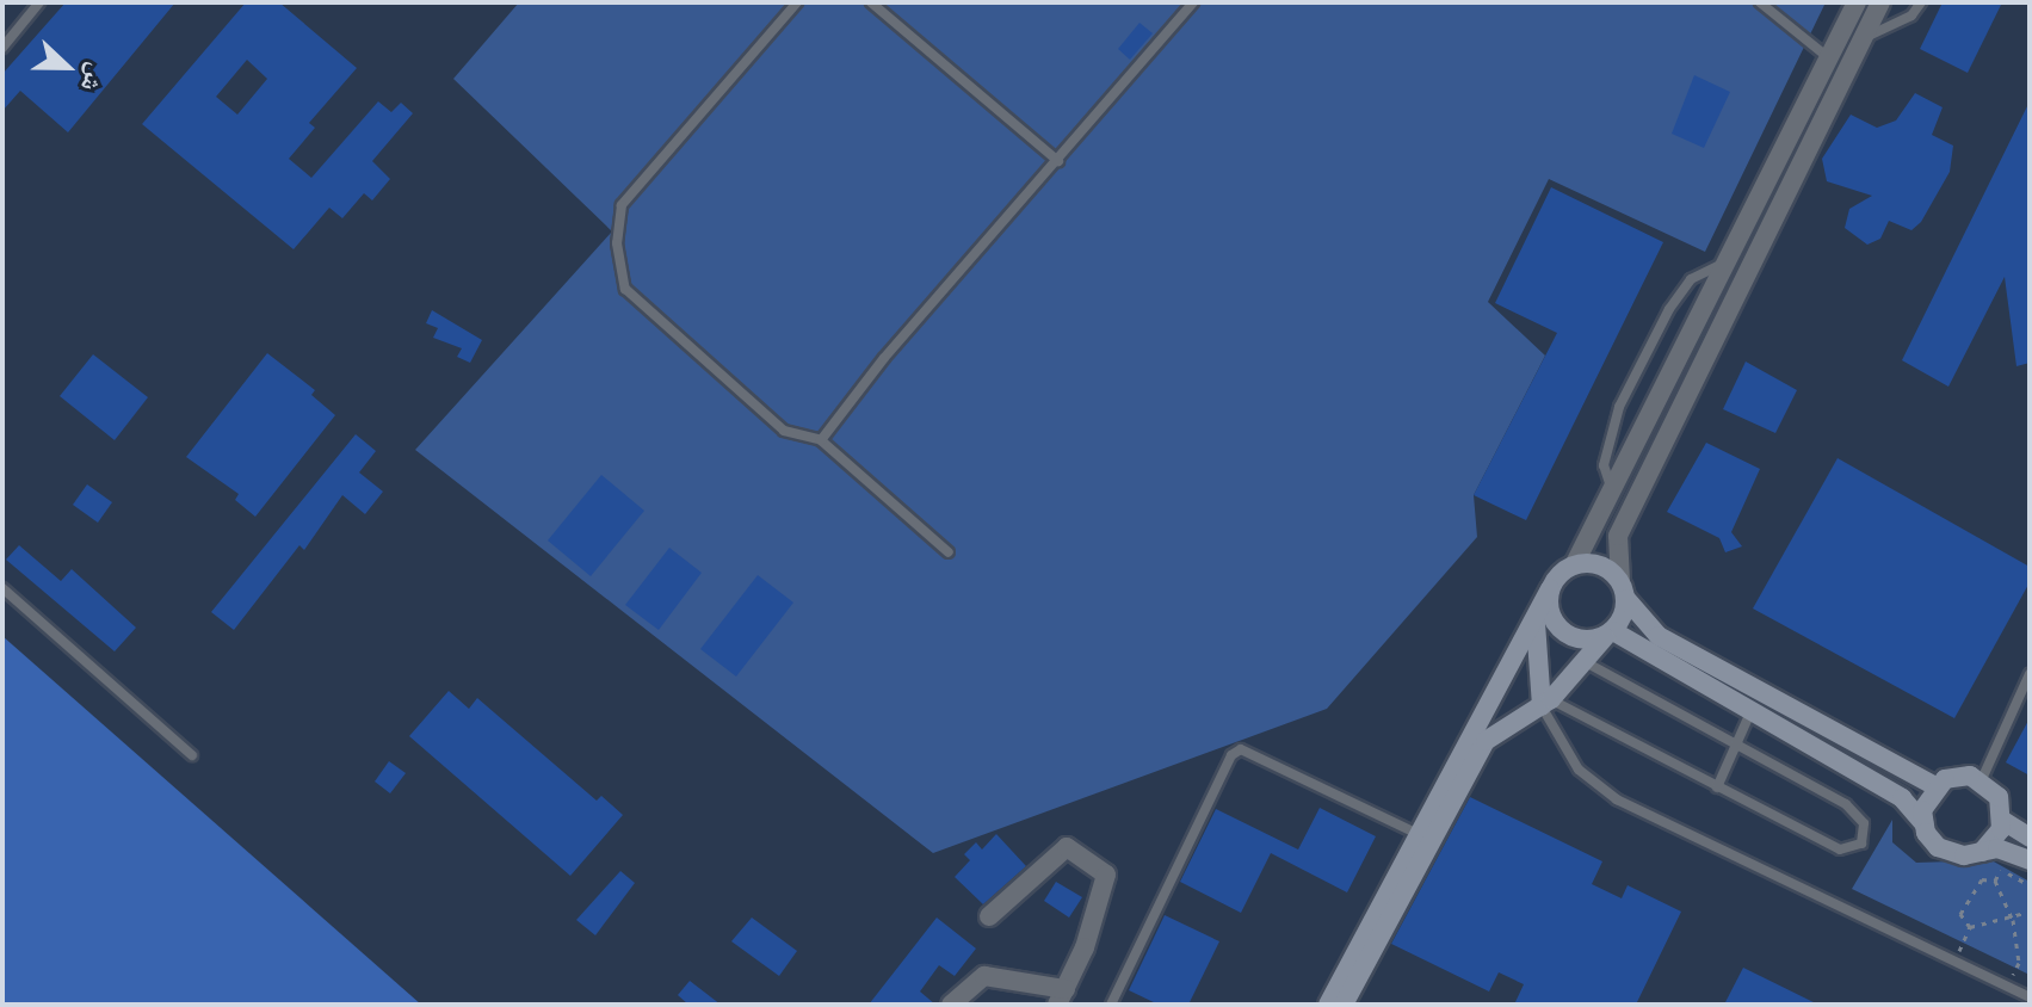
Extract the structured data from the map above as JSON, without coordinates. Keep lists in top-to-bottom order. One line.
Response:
{"north":"right"}
